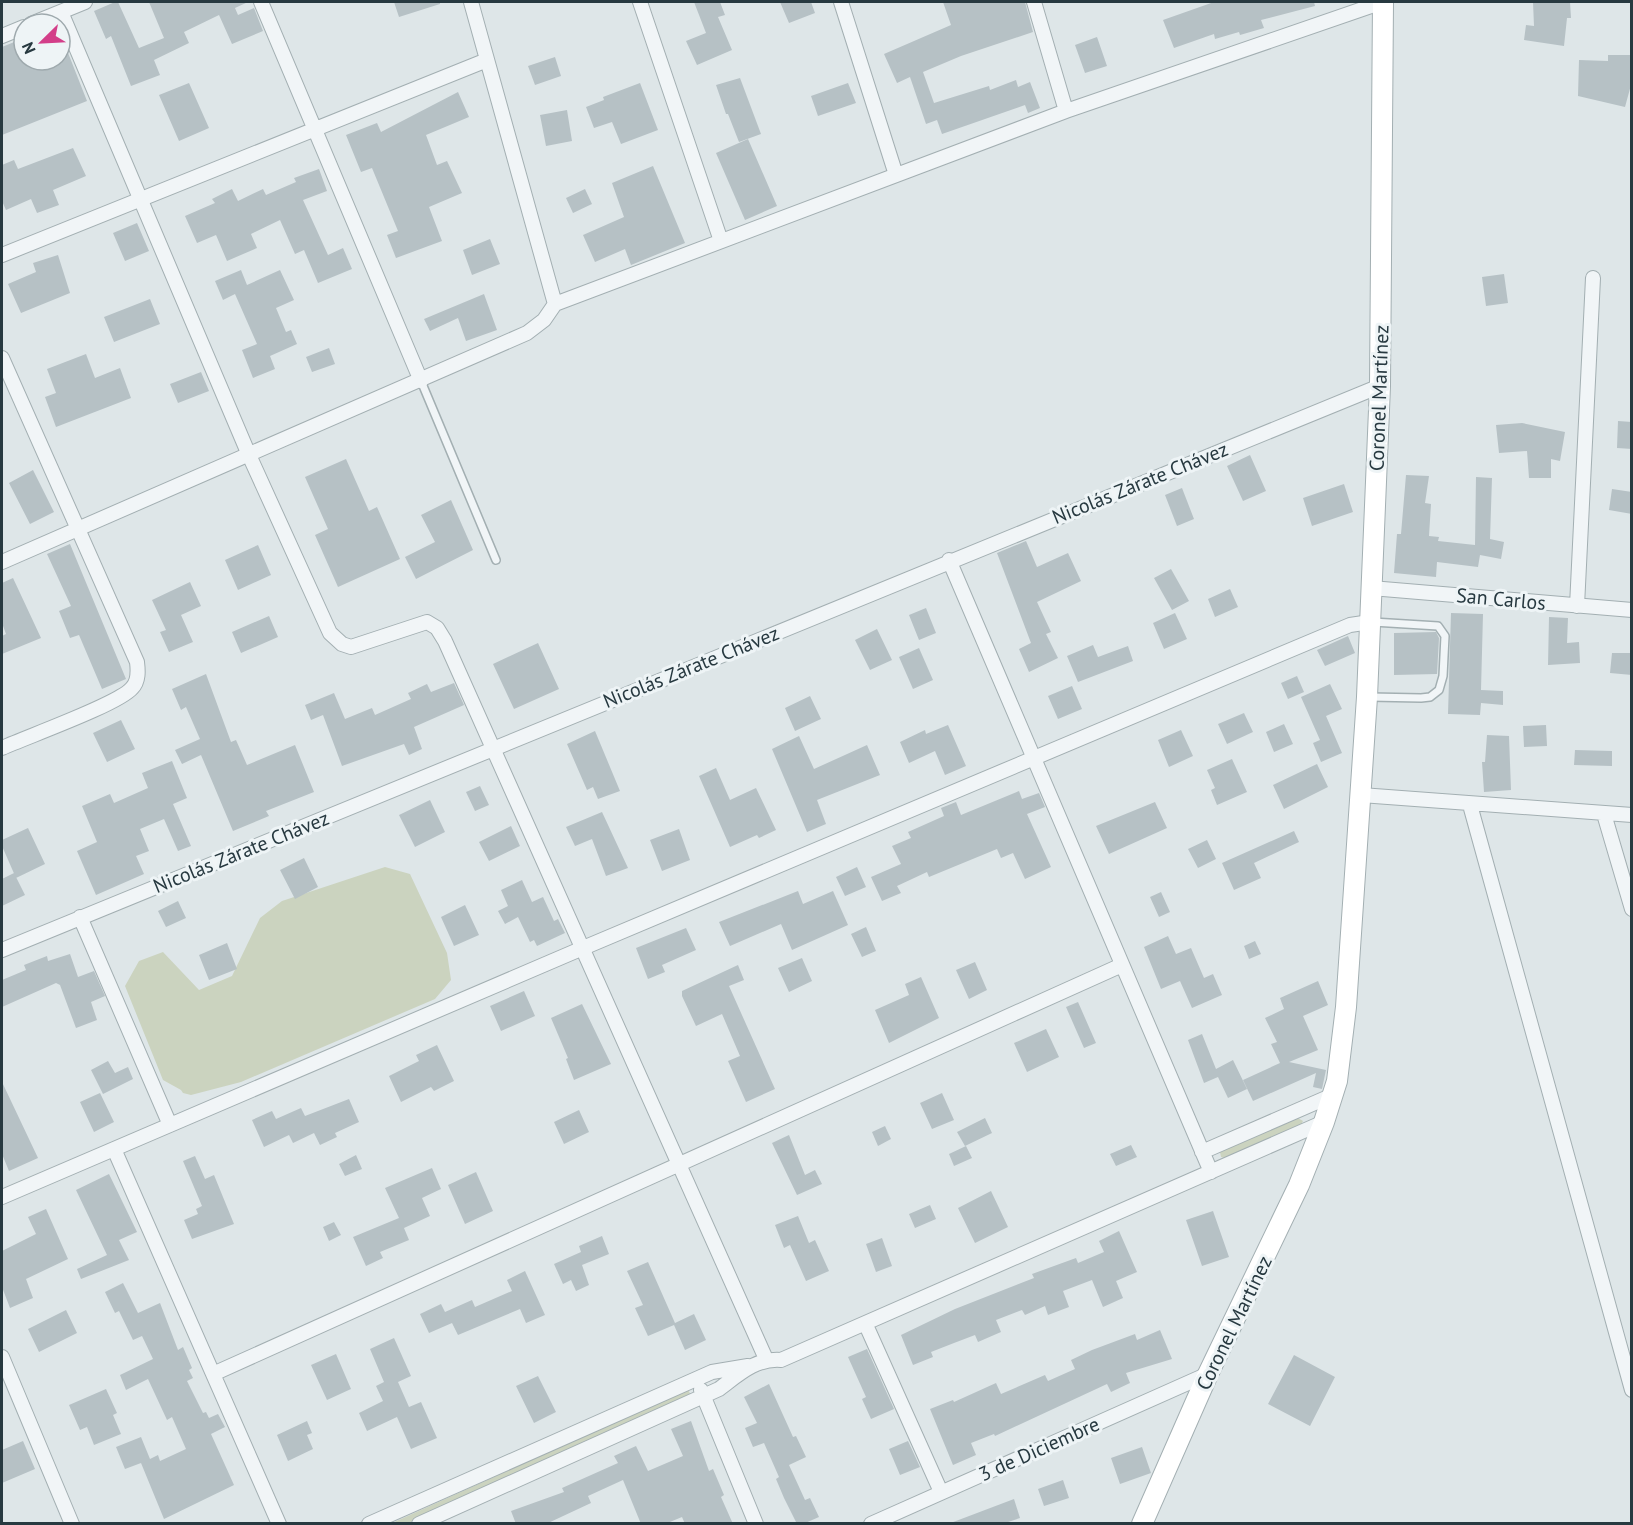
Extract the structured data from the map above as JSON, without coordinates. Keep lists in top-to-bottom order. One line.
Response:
{"streets":{"main road":["Coronel Martínez"],"street":["Nicolás Zárate Chávez","San Carlos","3 de Diciembre"]},"crossings":[["Coronel Martínez","Nicolás Zárate Chávez"],["Coronel Martínez","San Carlos"],["Coronel Martínez","3 de Diciembre"]],"north":"bottom left"}
